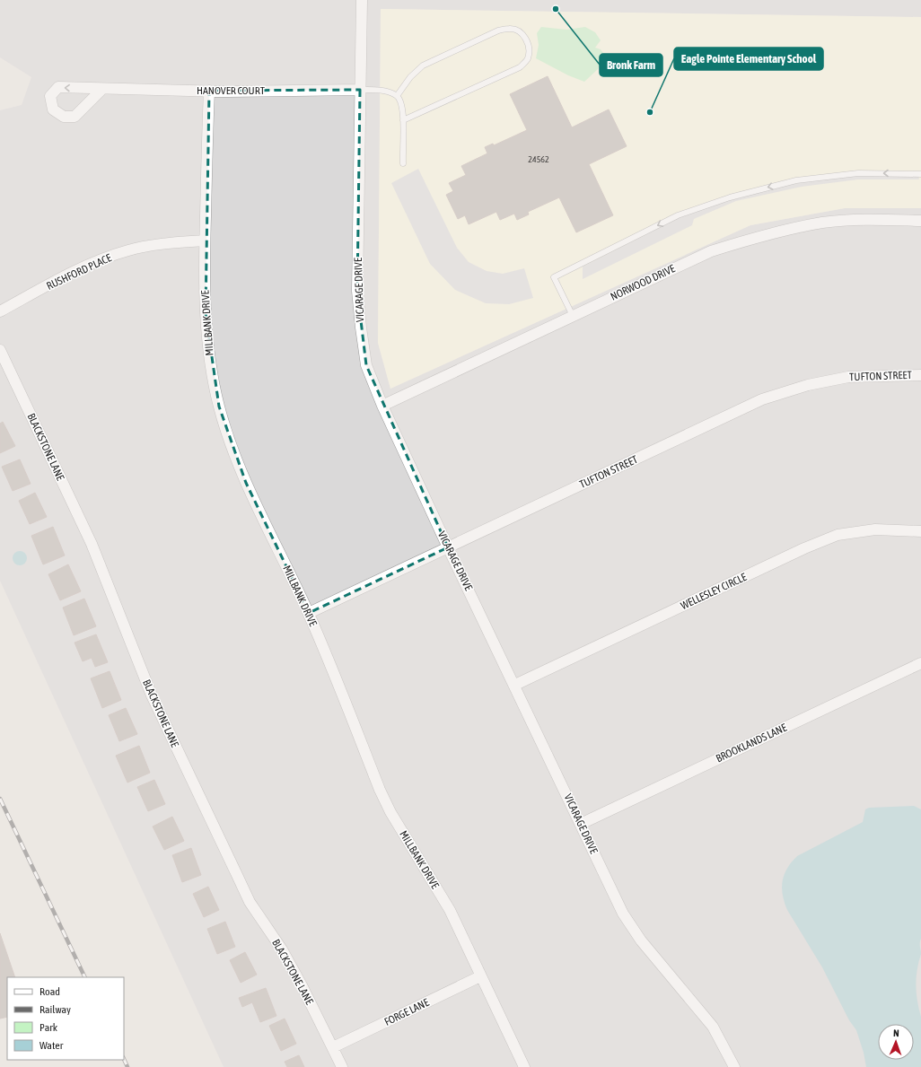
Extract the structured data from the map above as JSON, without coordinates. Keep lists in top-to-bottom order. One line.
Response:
{"streets":{"street":["HANOVER COURT","RUSHFORD PLACE","NORWOOD DRIVE","VICARAGE DRIVE","MILLBANK DRIVE","TUFTON STREET","BLACKSTONE LANE","WELLESLEY CIRCLE","BROOKLANDS LANE","FORGE LANE"]},"crossings":[["HANOVER COURT","VICARAGE DRIVE"],["HANOVER COURT","MILLBANK DRIVE"],["RUSHFORD PLACE","MILLBANK DRIVE"],["NORWOOD DRIVE","VICARAGE DRIVE"],["VICARAGE DRIVE","TUFTON STREET"],["VICARAGE DRIVE","WELLESLEY CIRCLE"],["VICARAGE DRIVE","BROOKLANDS LANE"],["MILLBANK DRIVE","TUFTON STREET"],["MILLBANK DRIVE","FORGE LANE"],["BLACKSTONE LANE","FORGE LANE"]],"places":["Bronk Farm","Eagle Pointe Elementary School"],"house_numbers":["24562"],"legend":["Road","Railway","Park","Water"],"north":"top"}
